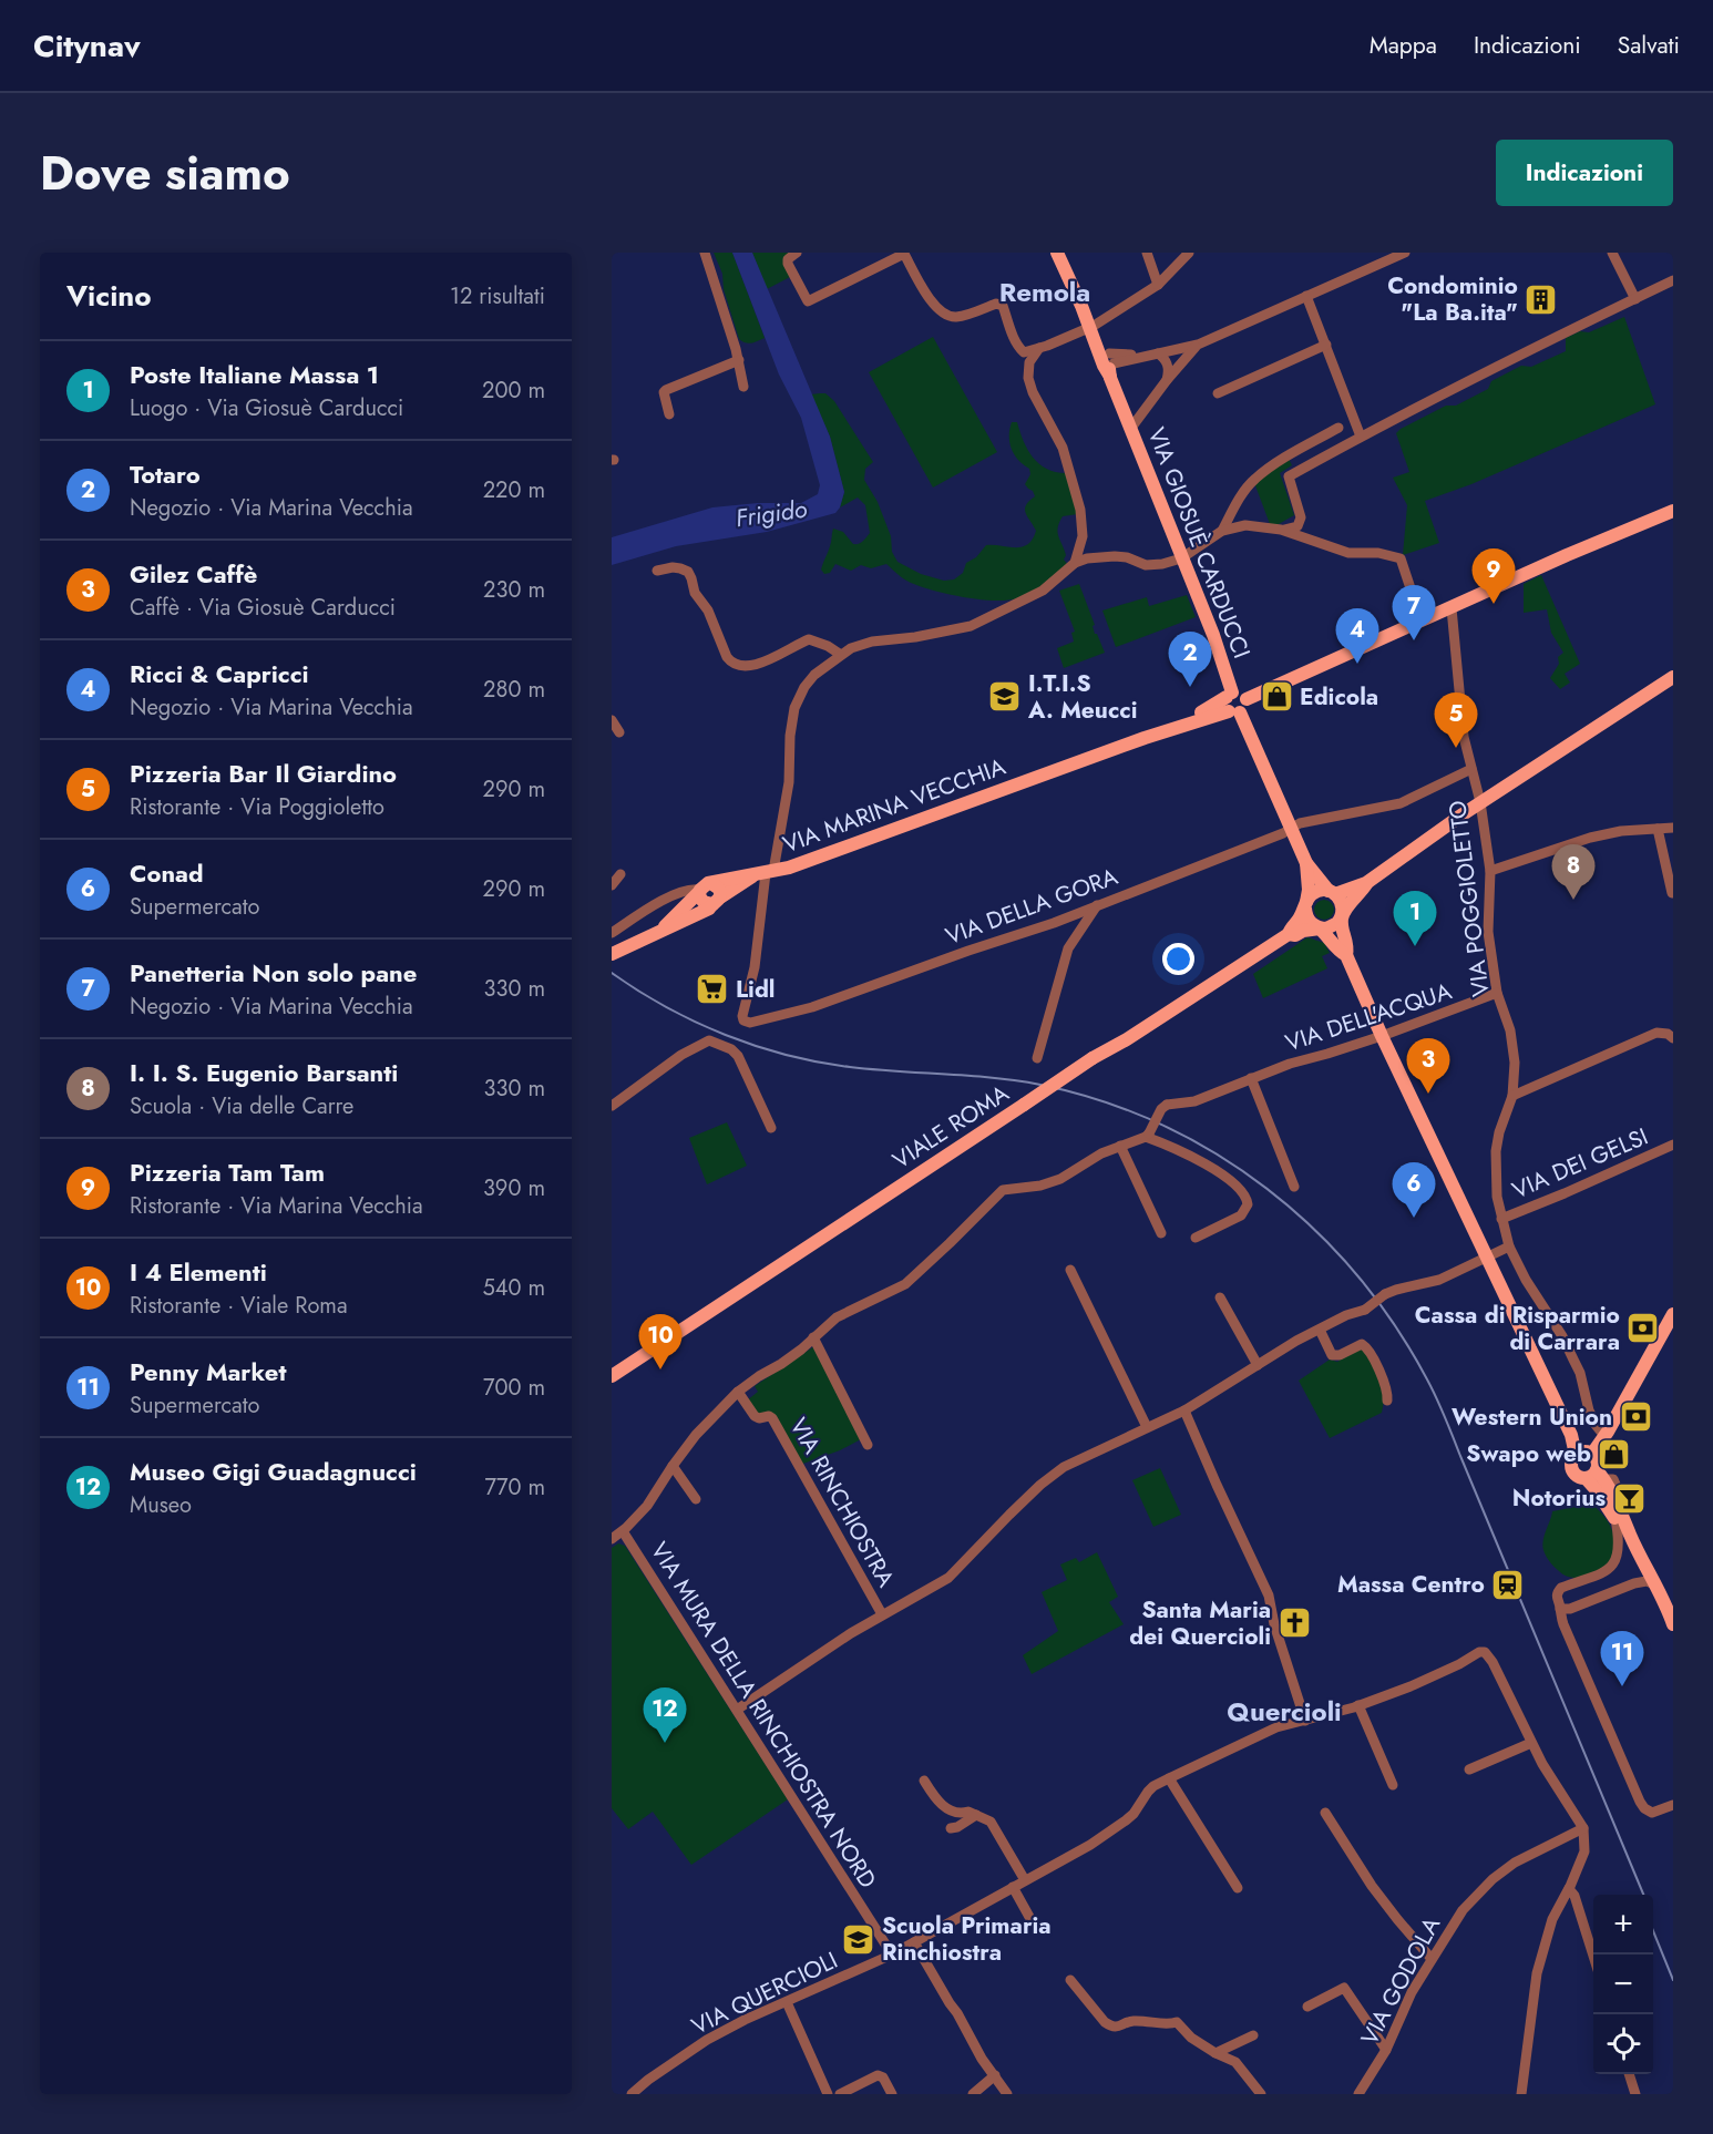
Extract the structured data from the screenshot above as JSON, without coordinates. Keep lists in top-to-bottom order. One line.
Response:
{"streets":{"main road":["VIA GIOSUÈ CARDUCCI","VIA MARINA VECCHIA","VIALE ROMA"],"street":["VIA POGGIOLETTO","VIA DELLA GORA","VIA DELL'ACQUA","VIA DEI GELSI","VIA RINCHIOSTRA","VIA MURA DELLA RINCHIOSTRA NORD","VIA GODOLA","VIA QUERCIOLI"]},"crossings":[["VIA GIOSUÈ CARDUCCI","VIA MARINA VECCHIA"],["VIA GIOSUÈ CARDUCCI","VIA DELLA GORA"],["VIA GIOSUÈ CARDUCCI","VIALE ROMA"],["VIA MARINA VECCHIA","VIA DELLA GORA"],["VIA POGGIOLETTO","VIA DELLA GORA"],["VIA POGGIOLETTO","VIA DELL'ACQUA"],["VIA POGGIOLETTO","VIA DEI GELSI"],["VIA POGGIOLETTO","VIA RINCHIOSTRA"],["VIA RINCHIOSTRA","VIA MURA DELLA RINCHIOSTRA NORD"],["VIA MURA DELLA RINCHIOSTRA NORD","VIA QUERCIOLI"],["VIA GODOLA","VIA QUERCIOLI"]],"districts":["Remola","Quercioli"],"water":["Frigido"],"places":{"building":["Condominio \"La Ba.ita\""],"school or university":["I.T.I.S A. Meucci","Scuola Primaria Rinchiostra"],"shop":["Edicola","Swapo web"],"supermarket":["Lidl"],"bank":["Cassa di Risparmio di Carrara","Western Union"],"bar":["Notorius"],"station":["Massa Centro"],"church":["Santa Maria dei Quercioli"]},"page":{"header":"Citynav","nav":["Mappa","Indicazioni","Salvati"],"title":"Dove siamo","buttons":"Indicazioni","heading":["Vicino","12 risultati"],"list":[{"mark":"1","name":"Poste Italiane Massa 1","note":"Luogo · Via Giosuè Carducci","value":"200 m"},{"mark":"2","name":"Totaro","note":"Negozio · Via Marina Vecchia","value":"220 m"},{"mark":"3","name":"Gilez Caffè","note":"Caffè · Via Giosuè Carducci","value":"230 m"},{"mark":"4","name":"Ricci & Capricci","note":"Negozio · Via Marina Vecchia","value":"280 m"},{"mark":"5","name":"Pizzeria Bar Il Giardino","note":"Ristorante · Via Poggioletto","value":"290 m"},{"mark":"6","name":"Conad","note":"Supermercato","value":"290 m"},{"mark":"7","name":"Panetteria Non solo pane","note":"Negozio · Via Marina Vecchia","value":"330 m"},{"mark":"8","name":"I. I. S. Eugenio Barsanti","note":"Scuola · Via delle Carre","value":"330 m"},{"mark":"9","name":"Pizzeria Tam Tam","note":"Ristorante · Via Marina Vecchia","value":"390 m"},{"mark":"10","name":"I 4 Elementi","note":"Ristorante · Viale Roma","value":"540 m"},{"mark":"11","name":"Penny Market","note":"Supermercato","value":"700 m"},{"mark":"12","name":"Museo Gigi Guadagnucci","note":"Museo","value":"770 m"}],"pins":["9","7","4","2","5","8","1","3","6","10","11","12"],"map_buttons":["+","−"]}}
